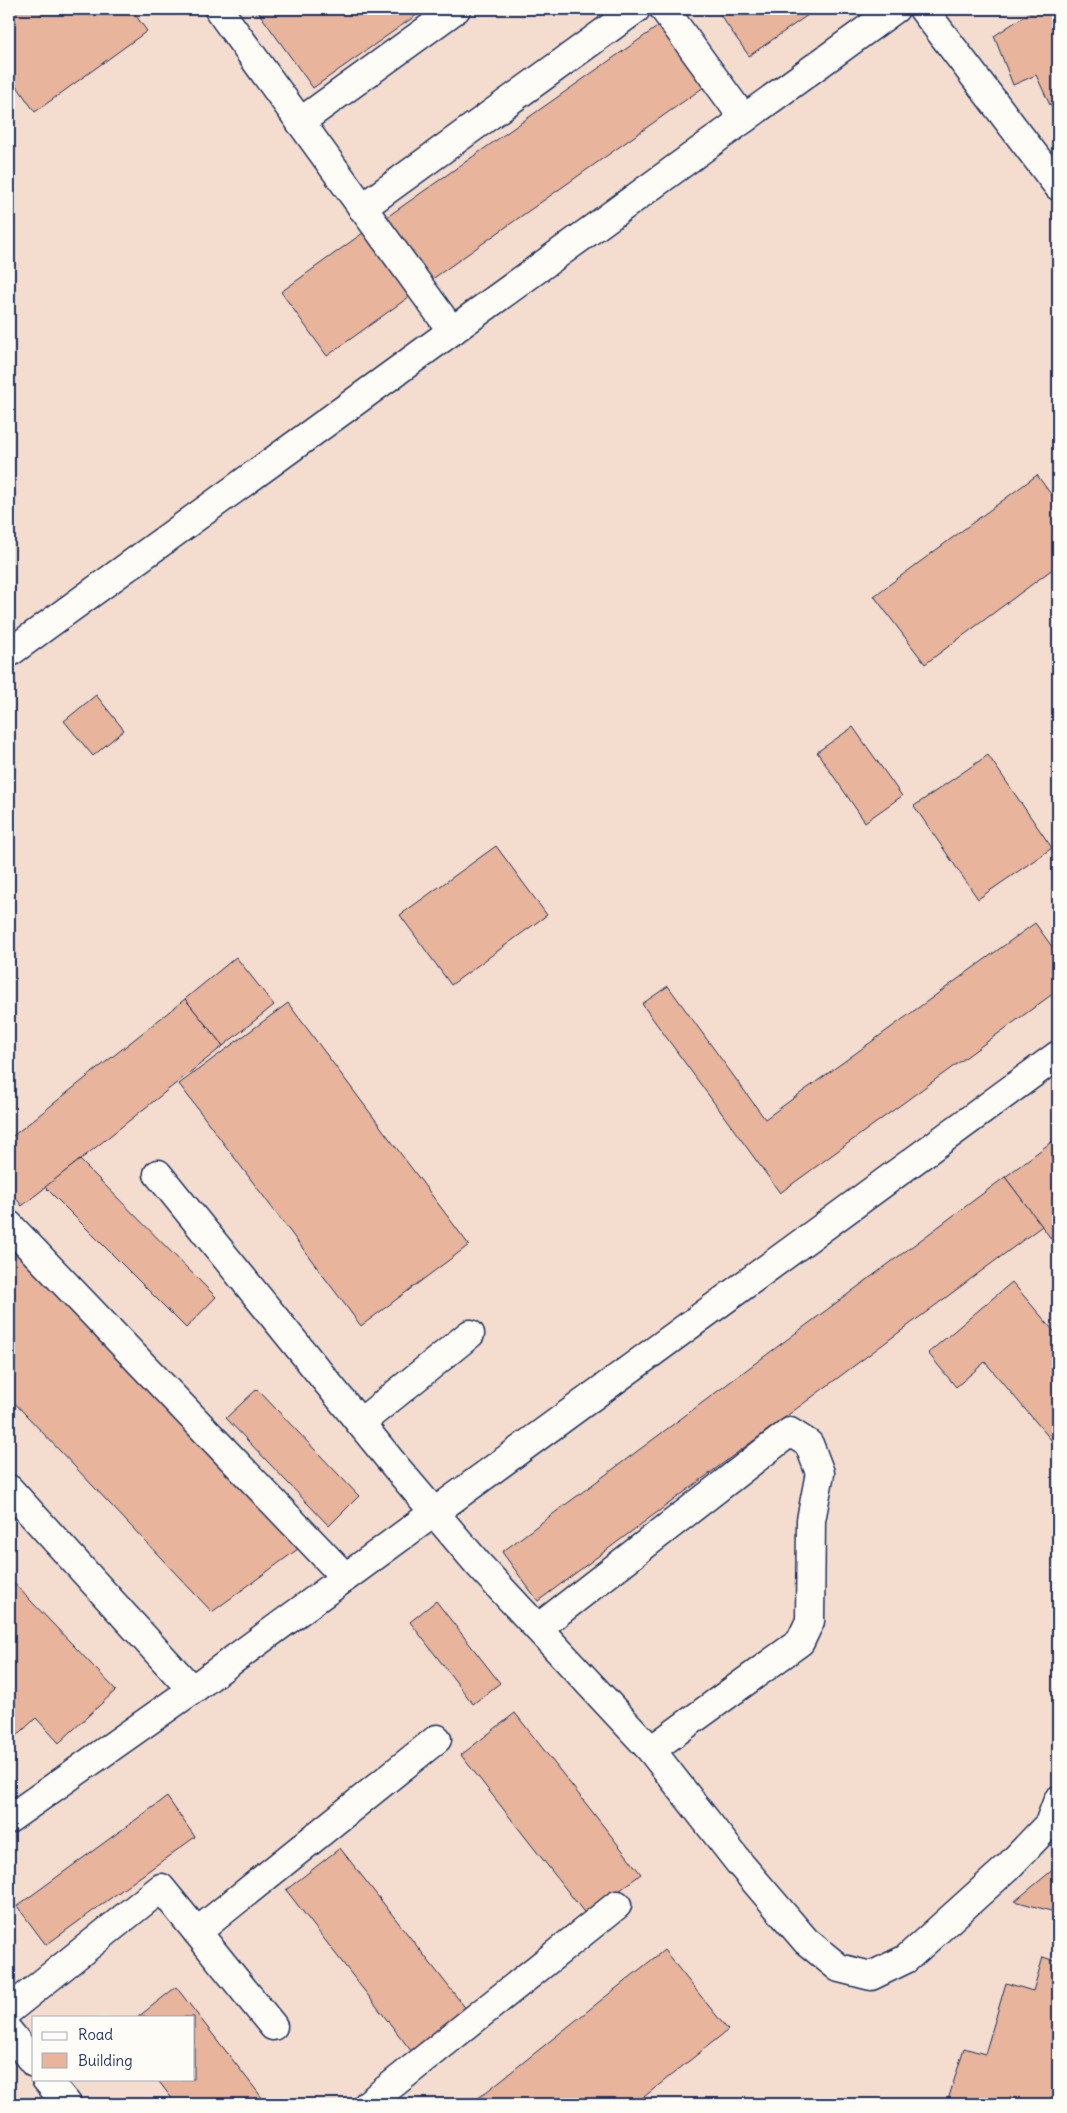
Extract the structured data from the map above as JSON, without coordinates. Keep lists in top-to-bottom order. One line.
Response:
{"legend":["Road","Building"]}
